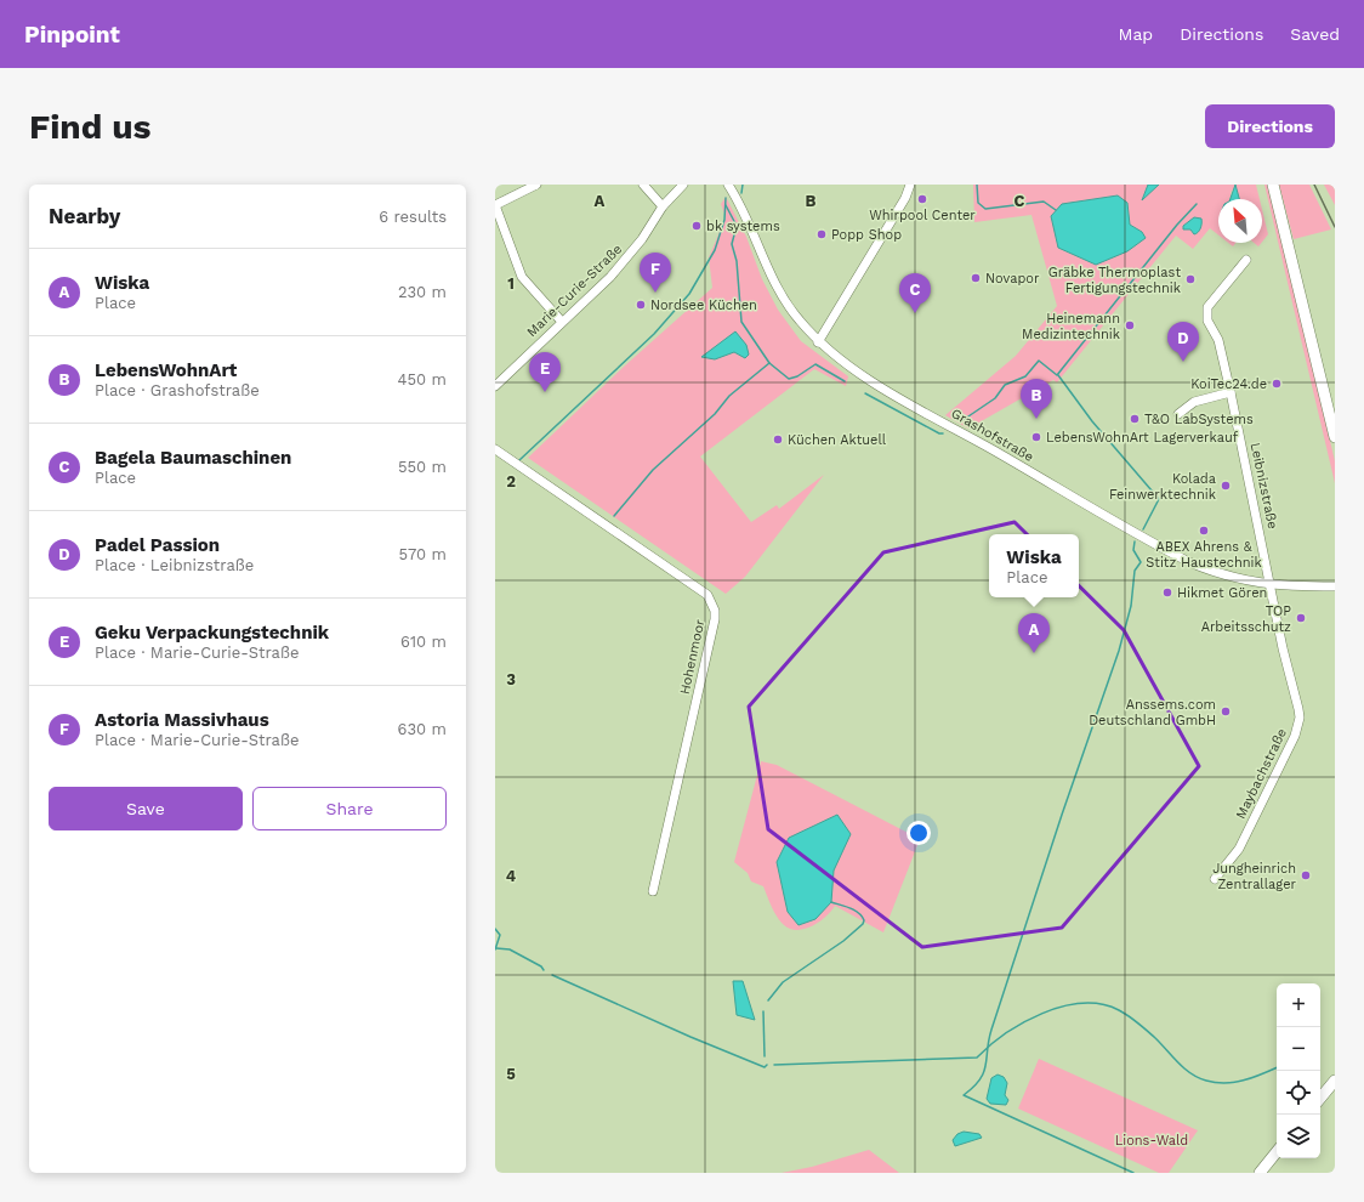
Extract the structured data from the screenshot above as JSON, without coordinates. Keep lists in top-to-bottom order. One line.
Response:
{"streets":{"street":["Marie-Curie-Straße","Grashofstraße","Leibnizstraße","Hohenmoor","Maybachstraße"]},"crossings":[["Grashofstraße","Leibnizstraße"],["Grashofstraße","Maybachstraße"],["Leibnizstraße","Maybachstraße"]],"parks":["Lions-Wald"],"places":["Whirpool Center","bk systems","Popp Shop","Novapor","Gräbke Thermoplast Fertigungstechnik","Nordsee Küchen","Heinemann Medizintechnik","KoiTec24.de","T&O LabSystems","LebensWohnArt Lagerverkauf","Küchen Aktuell","Kolada Feinwerktechnik","ABEX Ahrens & Stitz Haustechnik","Hikmet Gören","TOP Arbeitsschutz","Anssems.com Deutschland GmbH","Jungheinrich Zentrallager"],"north":"top left","page":{"header":"Pinpoint","nav":["Map","Directions","Saved"],"buttons":["Directions",["Save","Share"]],"title":"Find us","heading":["Nearby","6 results"],"list":[{"mark":"A","name":"Wiska","note":"Place","value":"230 m"},{"mark":"B","name":"LebensWohnArt","note":"Place · Grashofstraße","value":"450 m"},{"mark":"C","name":"Bagela Baumaschinen","note":"Place","value":"550 m"},{"mark":"D","name":"Padel Passion","note":"Place · Leibnizstraße","value":"570 m"},{"mark":"E","name":"Geku Verpackungstechnik","note":"Place · Marie-Curie-Straße","value":"610 m"},{"mark":"F","name":"Astoria Massivhaus","note":"Place · Marie-Curie-Straße","value":"630 m"}],"pins":["F","C","D","E","B","A"],"popup":["Wiska","Place"],"map_buttons":["+","−"]},"grid":{"columns":["A","B","C"],"rows":["1","2","3","4","5"]}}
